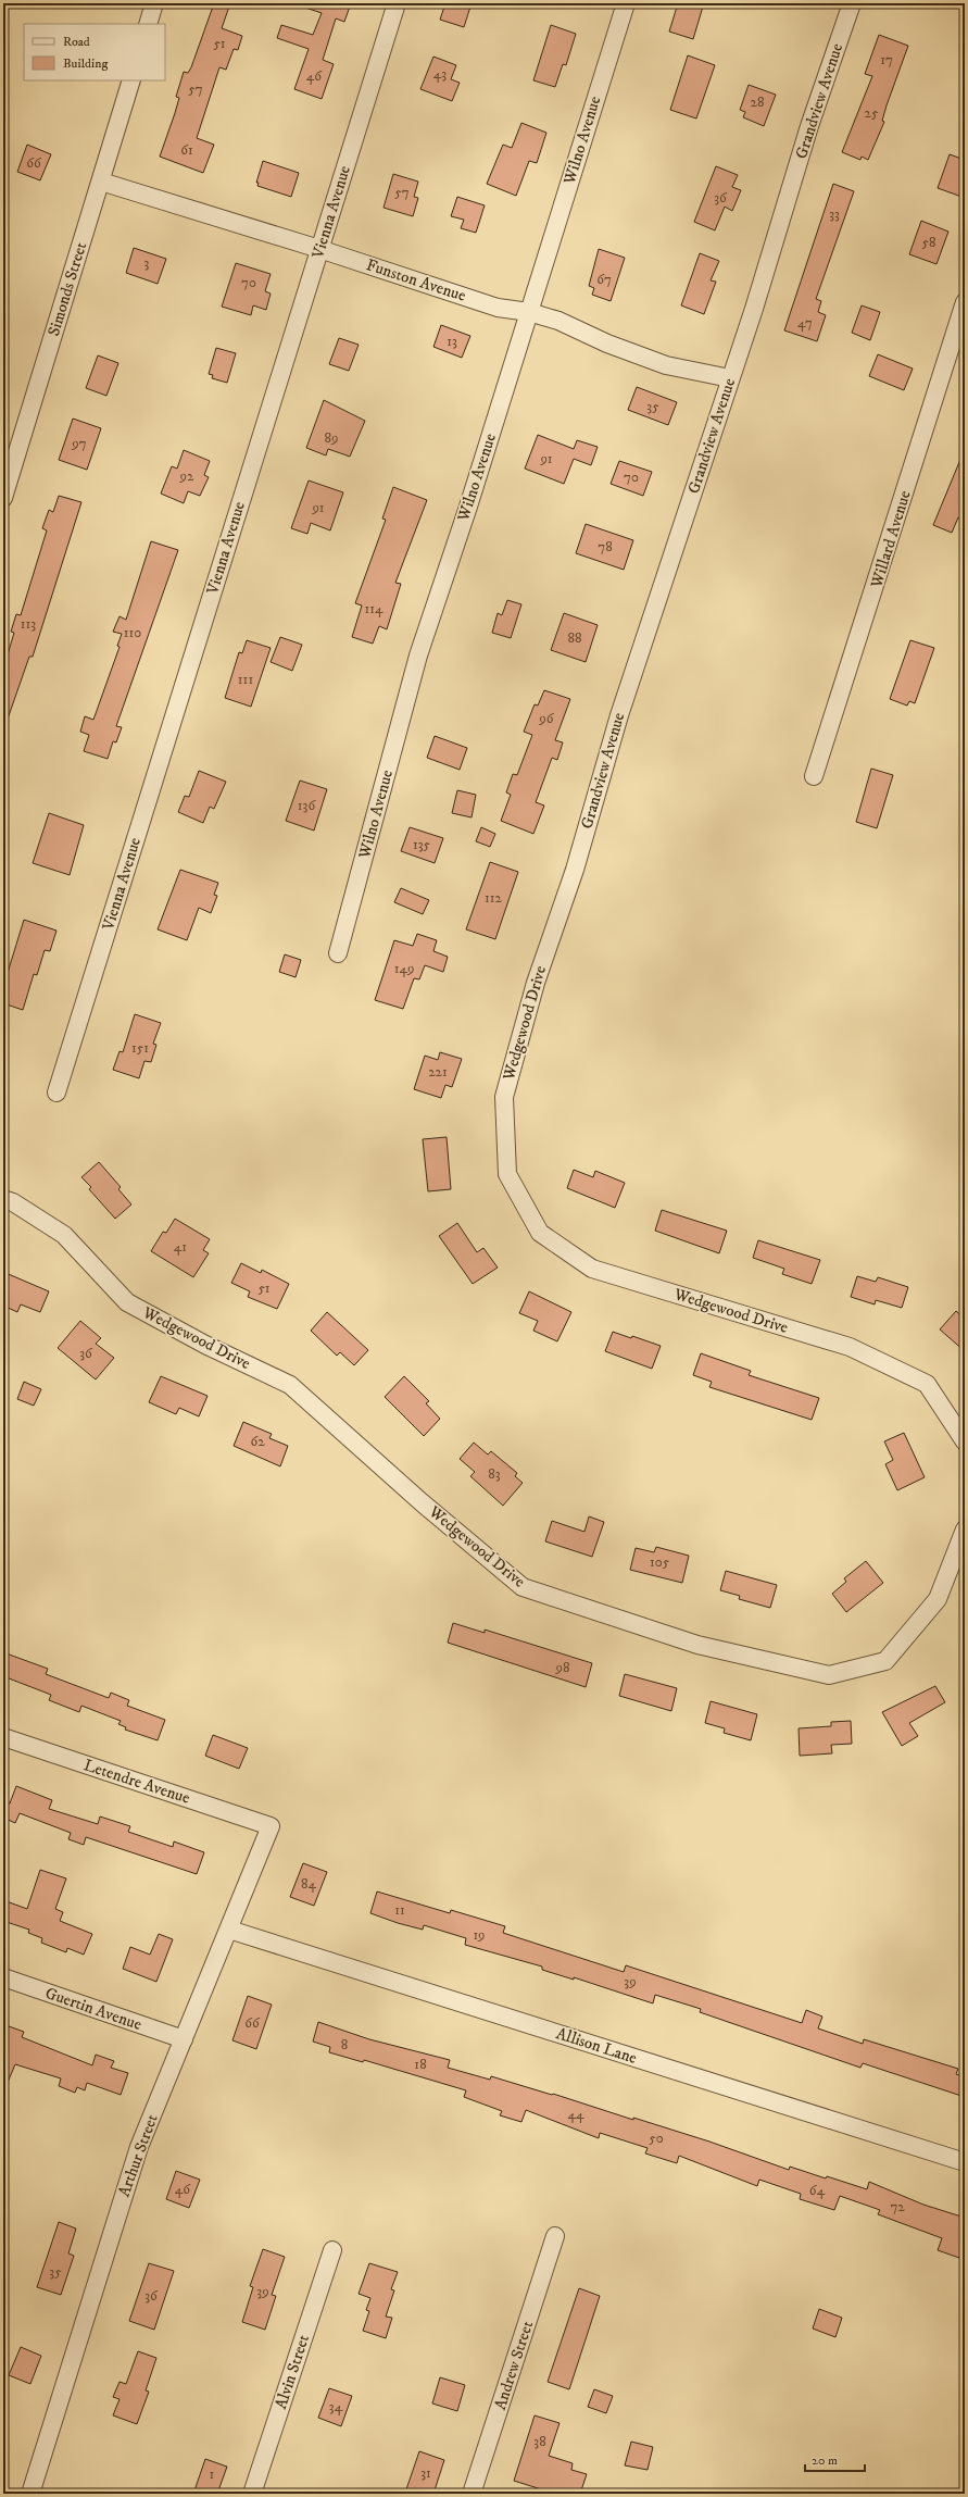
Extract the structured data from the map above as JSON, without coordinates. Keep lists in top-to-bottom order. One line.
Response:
{"streets":{"street":["Grandview Avenue","Wilno Avenue","Vienna Avenue","Funston Avenue","Simonds Street","Willard Avenue","Wedgewood Drive","Letendre Avenue","Guertin Avenue","Allison Lane","Arthur Street","Andrew Street","Alvin Street"]},"crossings":[["Grandview Avenue","Funston Avenue"],["Grandview Avenue","Wedgewood Drive"],["Wilno Avenue","Funston Avenue"],["Vienna Avenue","Funston Avenue"],["Funston Avenue","Simonds Street"],["Letendre Avenue","Arthur Street"],["Guertin Avenue","Arthur Street"],["Allison Lane","Arthur Street"]],"house_numbers":["51","17","43","46","57","28","25","61","66","57","36","33","58","3","67","70","47","13","35","89","97","91","92","70","91","78","114","113","110","88","111","96","136","135","112","149","151","221","41","51","36","62","83","105","98","84","11","19","39","66","8","18","44","50","46","64","72","35","39","36","34","38","31","1"],"legend":["Road","Building"],"scale_bar":"20 m"}
